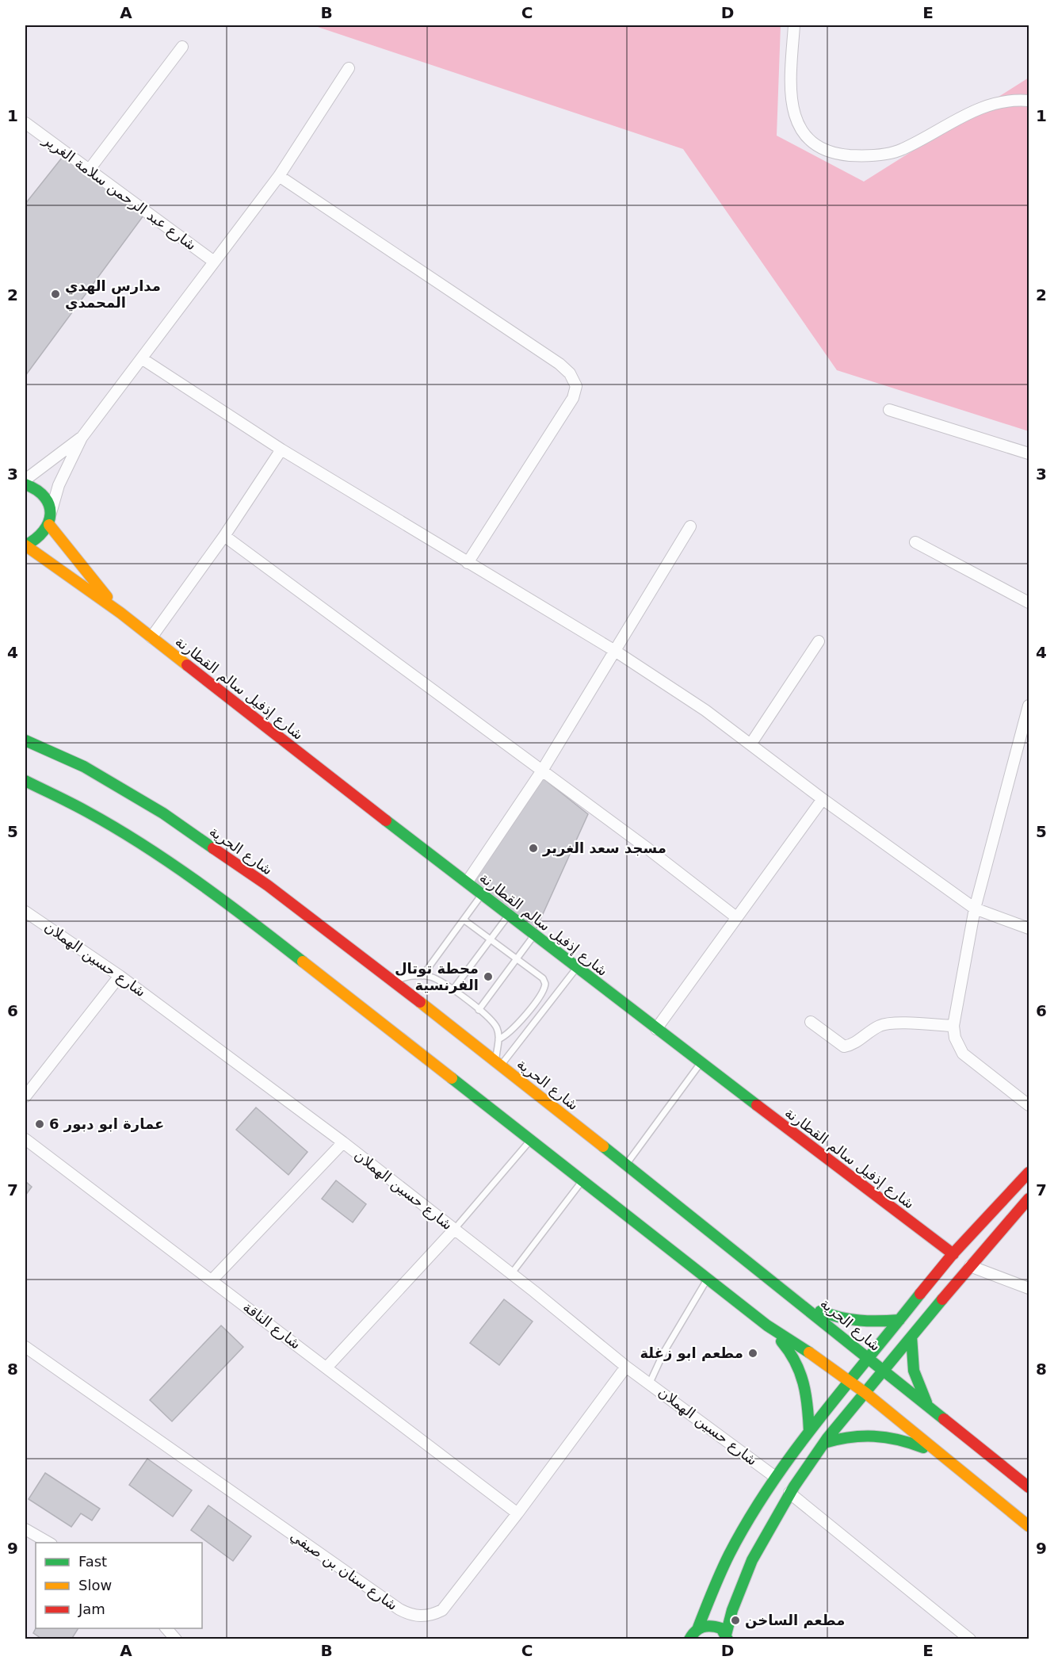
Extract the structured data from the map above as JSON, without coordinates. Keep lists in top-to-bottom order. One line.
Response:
{"streets":{"main road":["شارع إذفيل سالم القطارنة","شارع الحرية"],"street":["شارع عبد الرحمن سلامة الغرير","شارع حسين الهملان","شارع الناقة","شارع سنان بن صيفي"]},"crossings":[["شارع حسين الهملان","شارع سنان بن صيفي"],["شارع الناقة","شارع سنان بن صيفي"]],"places":["مدارس الهدي المحمدي","مسجد سعد الغرير","محطة توتال الفرنسية","عمارة ابو دبور 6","مطعم ابو زغلة","مطعم الساخن"],"legend":["Fast","Slow","Jam"],"grid":{"columns":["A","B","C","D","E"],"rows":["1","2","3","4","5","6","7","8","9"]}}
